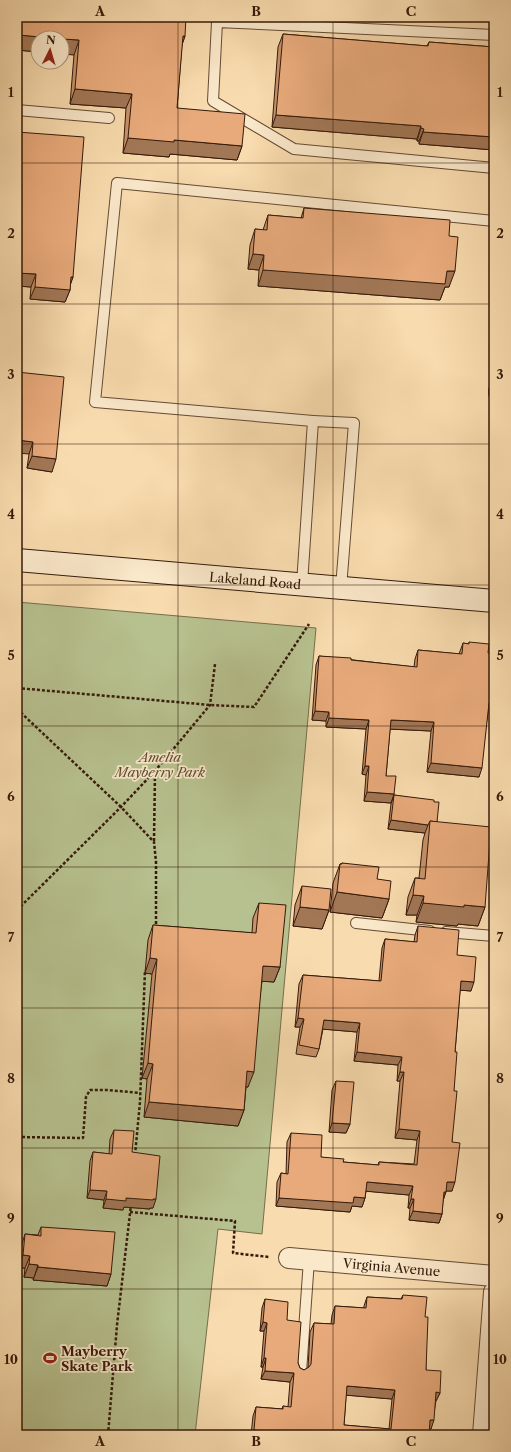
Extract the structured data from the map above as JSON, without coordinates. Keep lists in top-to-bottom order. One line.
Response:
{"streets":{"street":["Lakeland Road","Virginia Avenue"]},"parks":["Amelia Mayberry Park"],"places":{"sports":["Mayberry Skate Park"]},"north":"top","grid":{"columns":["A","B","C"],"rows":["1","2","3","4","5","6","7","8","9","10"]}}
